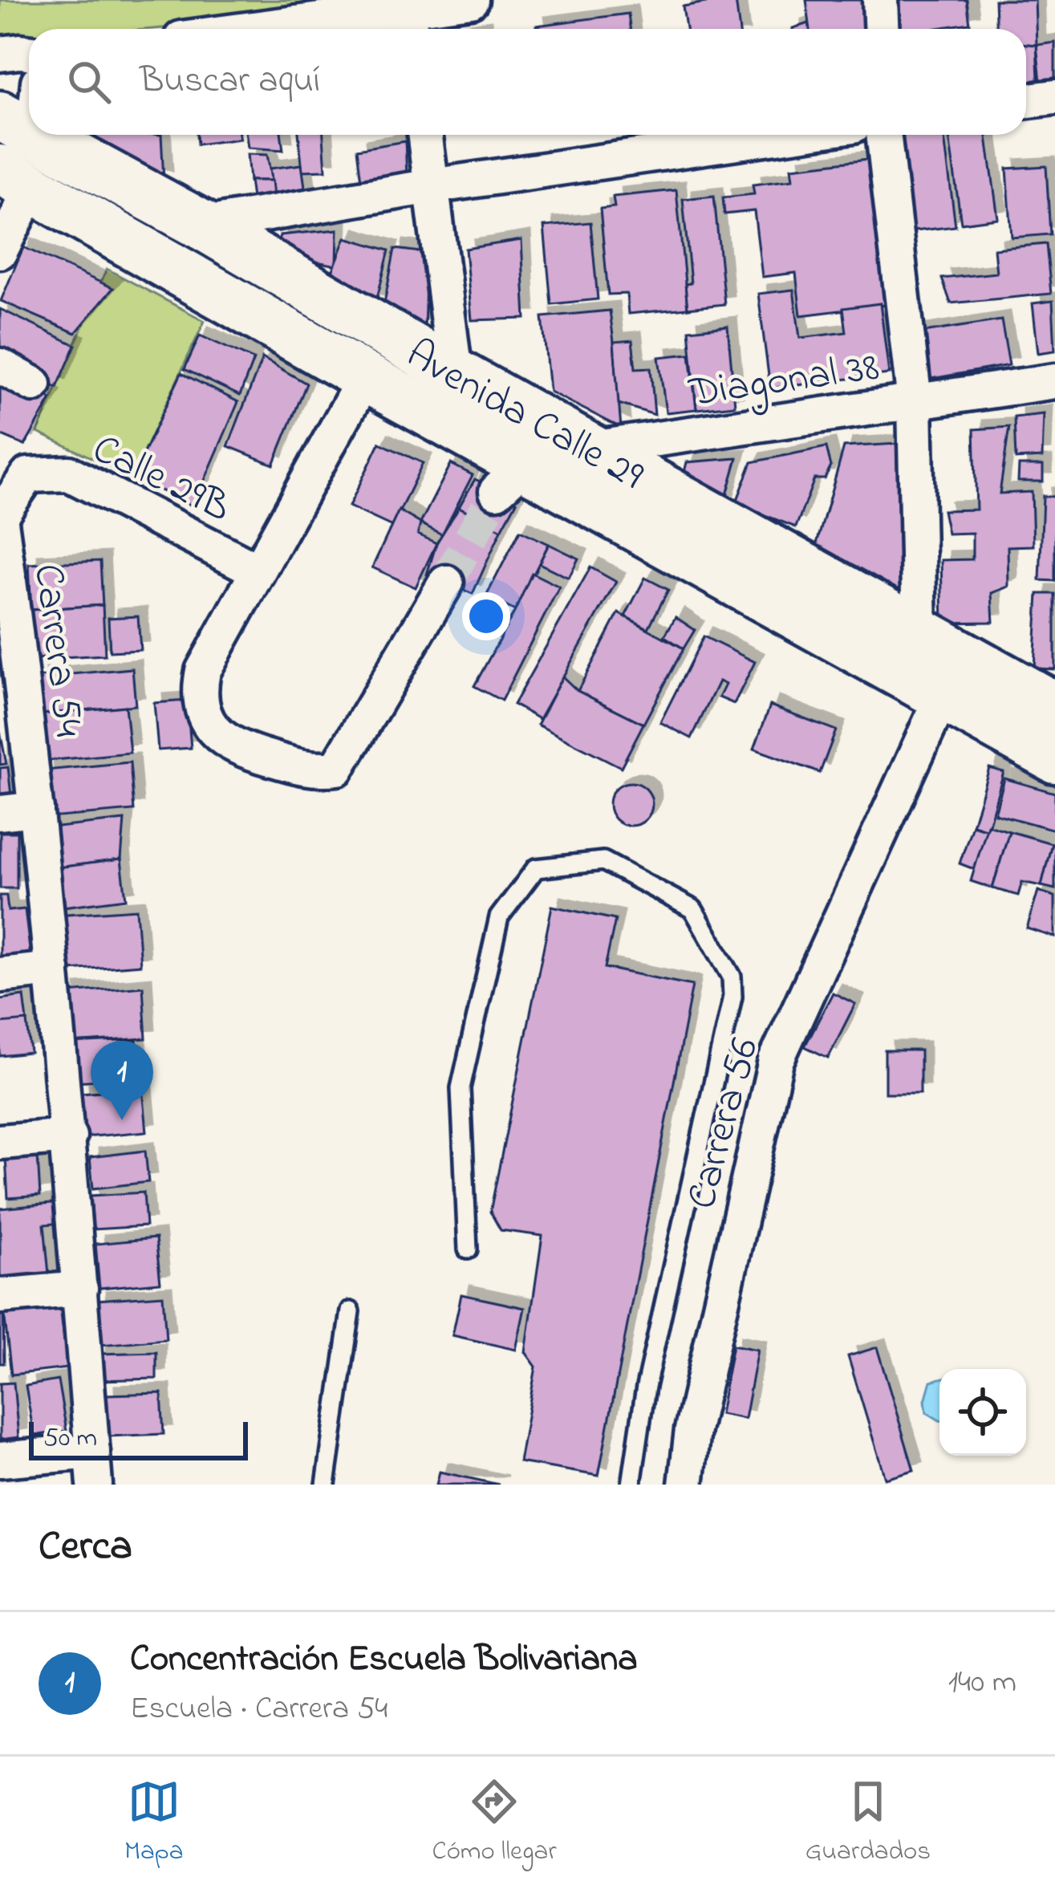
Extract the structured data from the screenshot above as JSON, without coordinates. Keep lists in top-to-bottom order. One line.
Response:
{"streets":{"main road":["Avenida Calle 29"],"street":["Diagonal 38","Calle 29B","Carrera 54","Carrera 56"]},"crossings":[["Diagonal 38","Avenida Calle 29"],["Avenida Calle 29","Carrera 56"],["Calle 29B","Carrera 54"]],"scale_bar":"50 m","page":{"search":"Buscar aquí","pins":"1","scale":"50 m","heading":"Cerca","list":[{"mark":"1","name":"Concentración Escuela Bolivariana","note":"Escuela · Carrera 54","value":"140 m"}],"nav":["Mapa","Cómo llegar","Guardados"]}}
